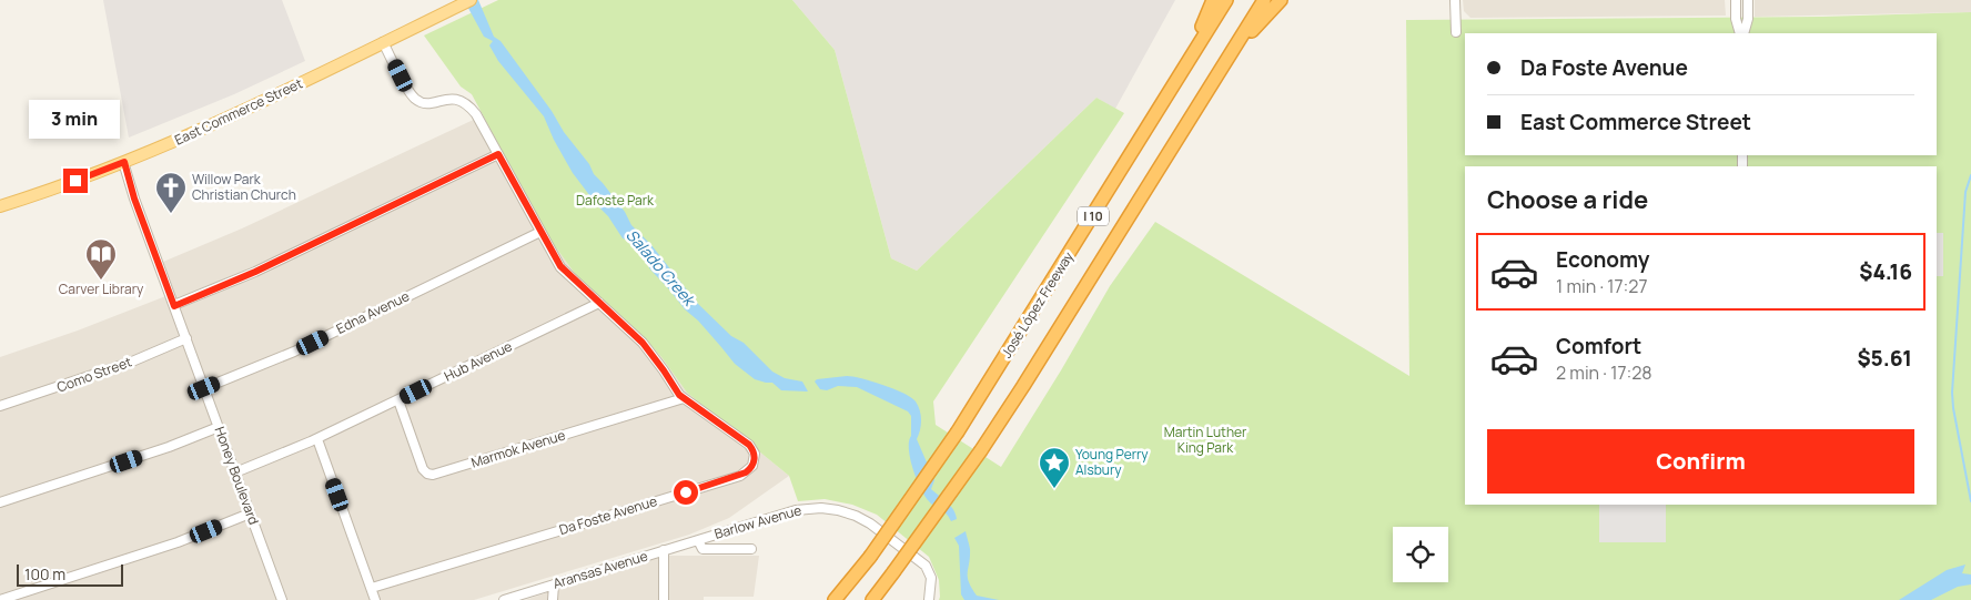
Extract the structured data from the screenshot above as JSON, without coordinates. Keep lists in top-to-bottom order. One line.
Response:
{"streets":{"highway":["I 10","José López Freeway"],"main road":["East Commerce Street"],"street":["Edna Avenue","Hub Avenue","Como Street","Marmok Avenue","Honey Boulevard","Da Foste Avenue","Barlow Avenue","Aransas Avenue"]},"crossings":[["East Commerce Street","Honey Boulevard"],["East Commerce Street","Da Foste Avenue"],["Edna Avenue","Honey Boulevard"],["Edna Avenue","Da Foste Avenue"],["Hub Avenue","Marmok Avenue"],["Hub Avenue","Honey Boulevard"],["Hub Avenue","Da Foste Avenue"],["Como Street","Honey Boulevard"],["Marmok Avenue","Da Foste Avenue"],["Barlow Avenue","Aransas Avenue"]],"water":["Salado Creek"],"parks":["Dafoste Park","Martin Luther King Park"],"places":{"church":["Willow Park Christian Church"],"library":["Carver Library"],"place":["Young Perry Alsbury"]},"scale_bar":"100 m","page":{"banner":["Da Foste Avenue","East Commerce Street"],"bubble":"3 min","heading":"Choose a ride","list":[{"name":"Economy","note":"1 min · 17:27","value":"$4.16"},{"name":"Comfort","note":"2 min · 17:28","value":"$5.61"}],"buttons":"Confirm","scale":"100 m"}}
